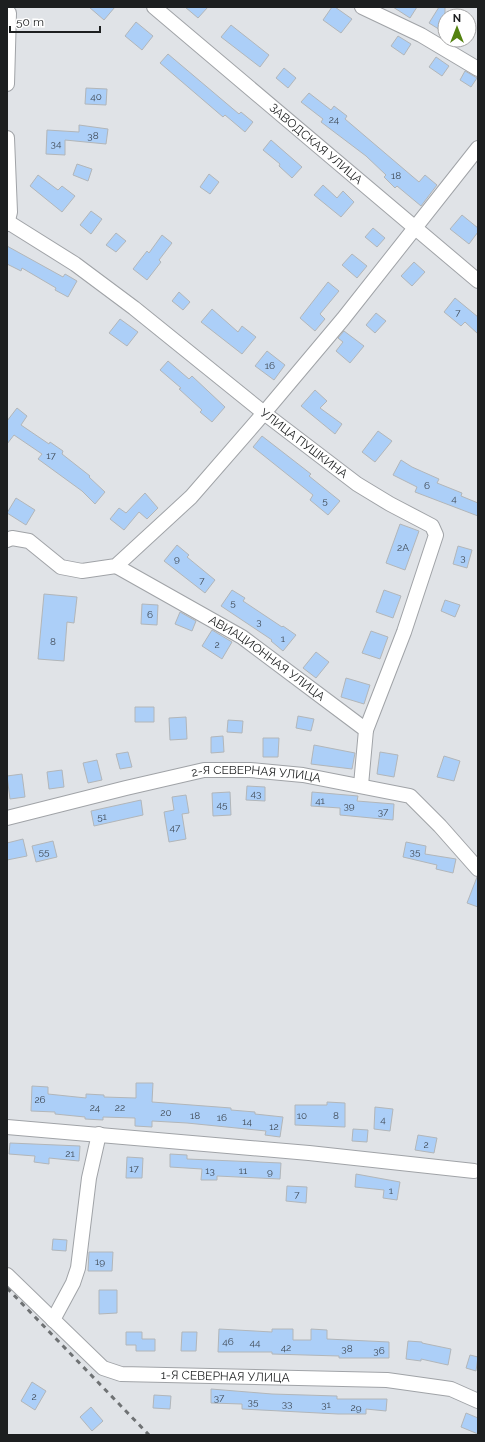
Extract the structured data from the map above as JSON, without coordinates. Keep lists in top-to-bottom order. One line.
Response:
{"streets":{"street":["ЗАВОДСКАЯ УЛИЦА","УЛИЦА ПУШКИНА","АВИАЦИОННАЯ УЛИЦА","2-Я СЕВЕРНАЯ УЛИЦА","1-Я СЕВЕРНАЯ УЛИЦА"]},"crossings":[["УЛИЦА ПУШКИНА","АВИАЦИОННАЯ УЛИЦА"]],"house_numbers":["40","24","38","34","18","7","16","17","6","4","5","2А","3","9","7","5","6","3","1","8","2","43","41","45","39","37","51","47","55","35","26","24","22","20","18","10","8","16","4","14","12","2","21","17","13","11","9","1","7","19","46","44","42","38","36","2","37","35","33","31","29"],"scale_bar":"50 m","north":"top"}
